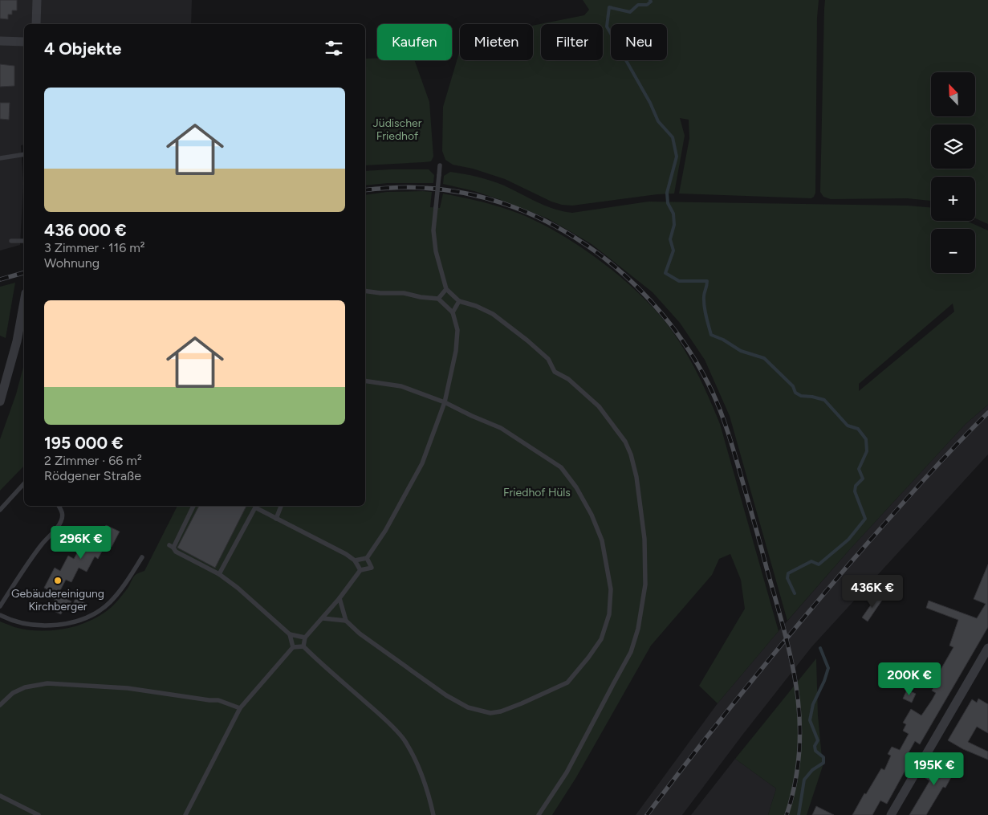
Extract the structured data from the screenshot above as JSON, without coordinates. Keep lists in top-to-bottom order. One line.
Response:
{"parks":["Jüdischer Friedhof","Friedhof Hüls"],"places":["Gebäudereinigung Kirchberger"],"north":"top left","page":{"chip":["Kaufen","Mieten","Filter","Neu"],"heading":"4 Objekte","map_buttons":["+","−"],"list":[{"name":"436 000 €","note":"3 Zimmer · 116 m² · Wohnung"},{"name":"195 000 €","note":"2 Zimmer · 66 m² · Rödgener Straße"}],"price":["296K €","436K €","200K €","195K €"]}}
